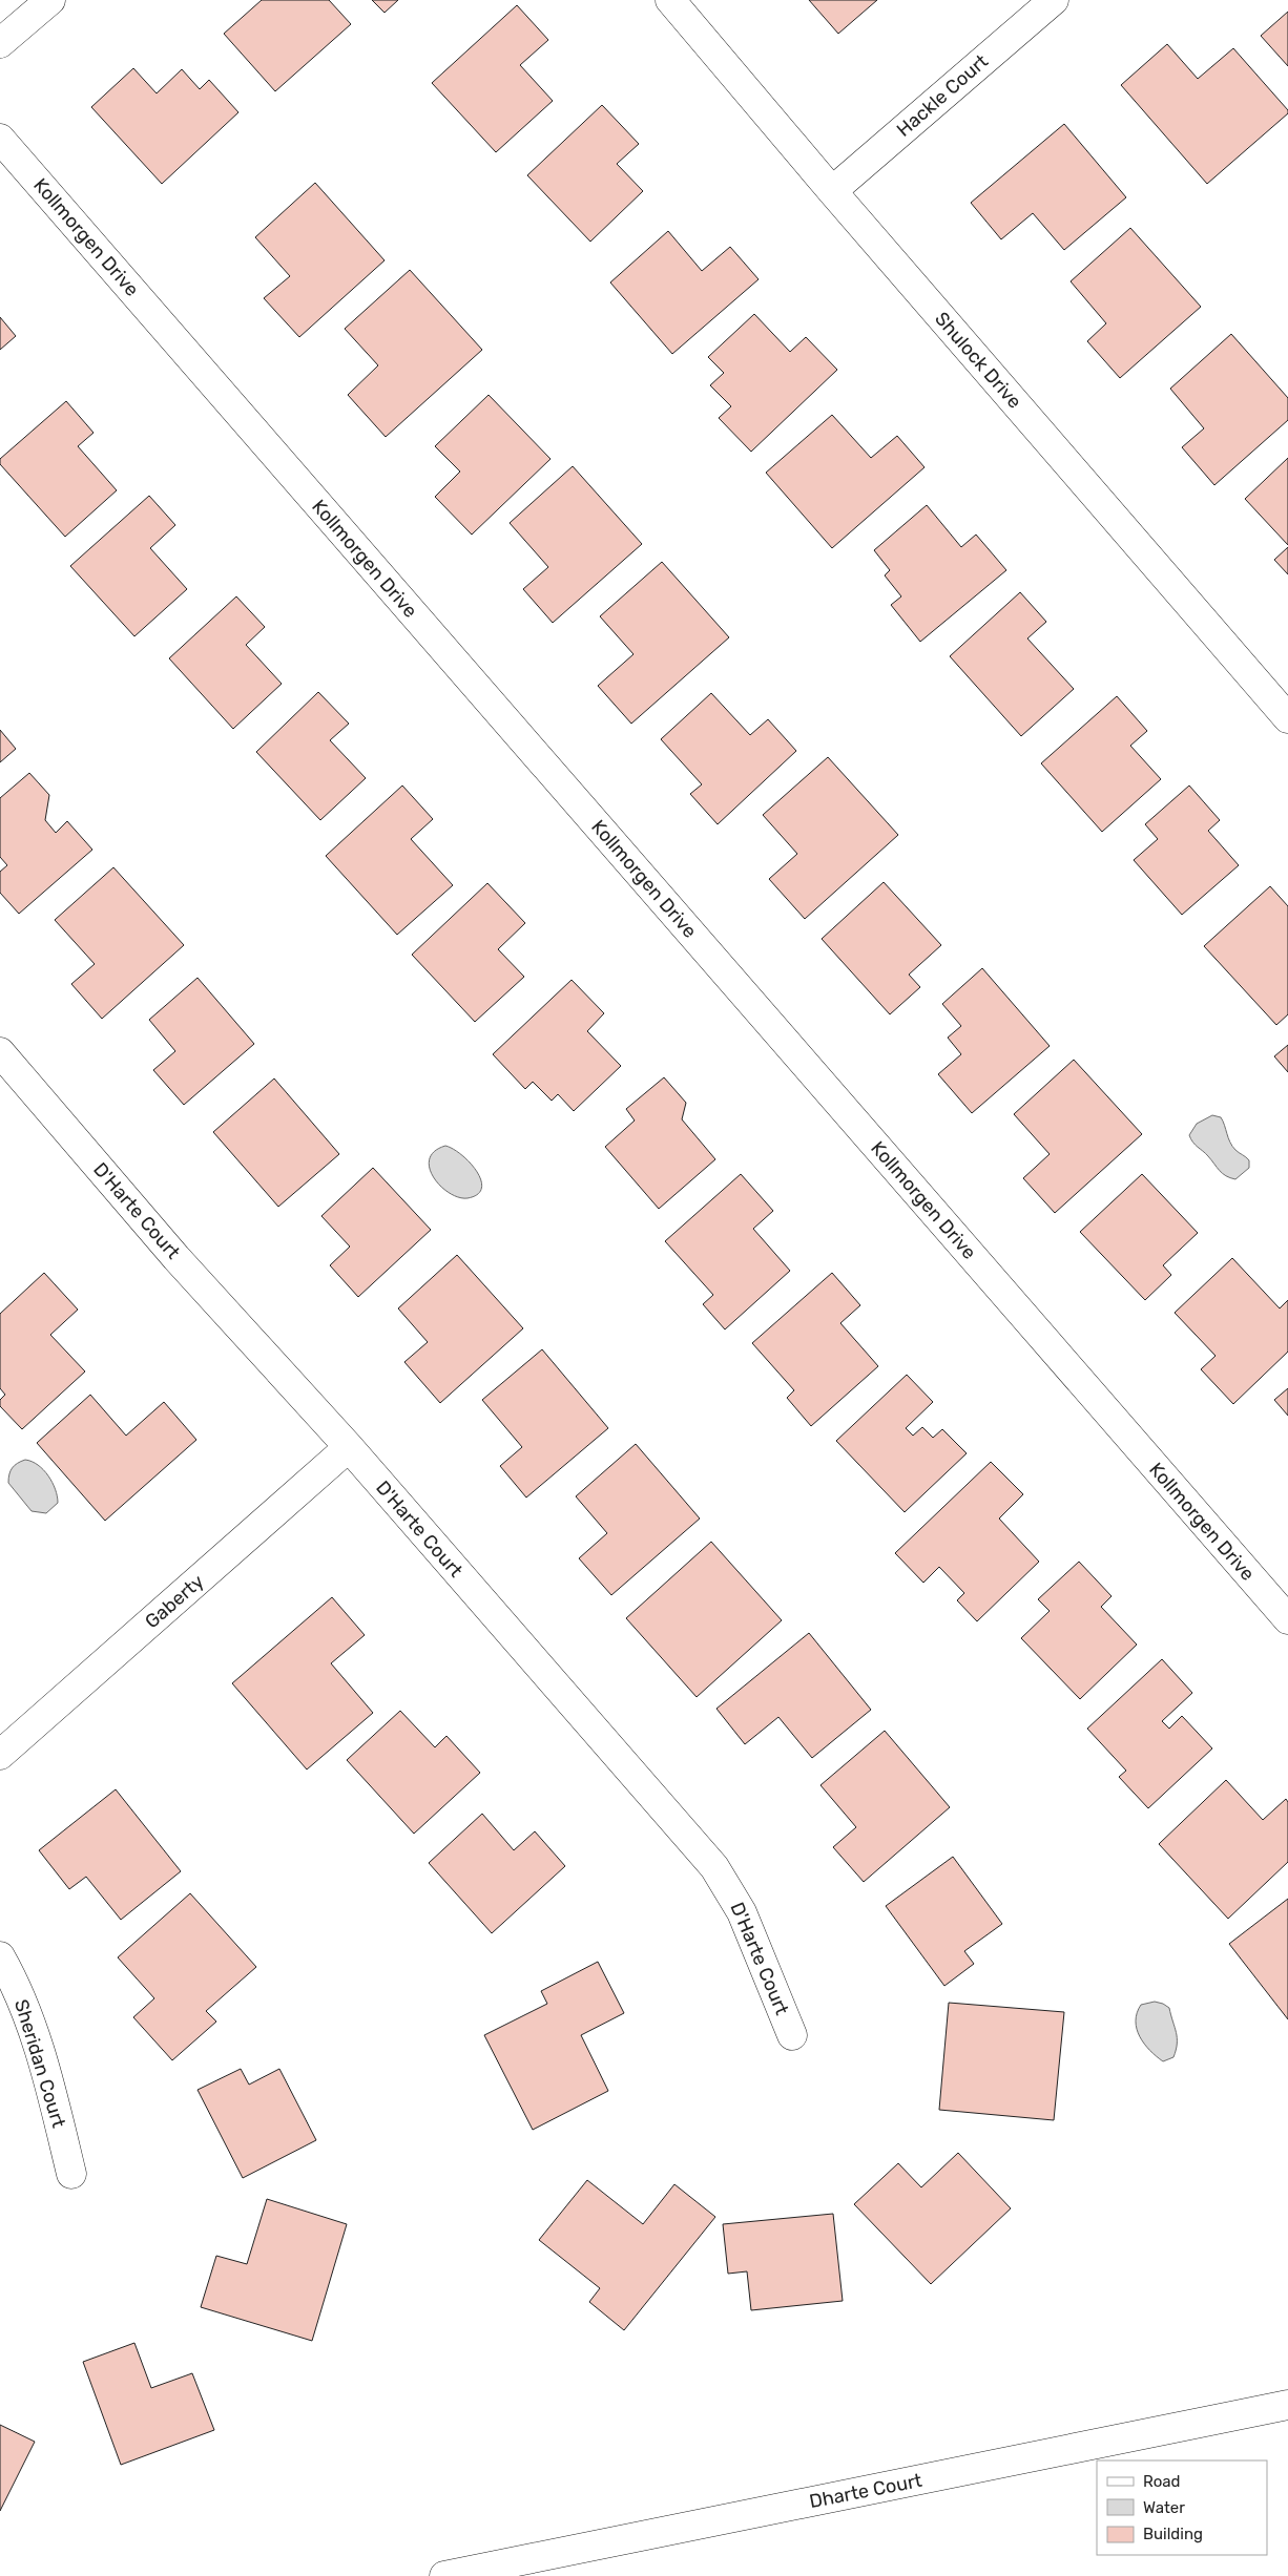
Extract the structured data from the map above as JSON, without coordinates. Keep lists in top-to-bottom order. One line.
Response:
{"streets":{"street":["Hackle Court","Kollmorgen Drive","Shulock Drive","D'Harte Court","Gaberty","Sheridan Court","Dharte Court"]},"crossings":[["Hackle Court","Shulock Drive"],["D'Harte Court","Gaberty"]],"legend":["Road","Water","Building"]}
